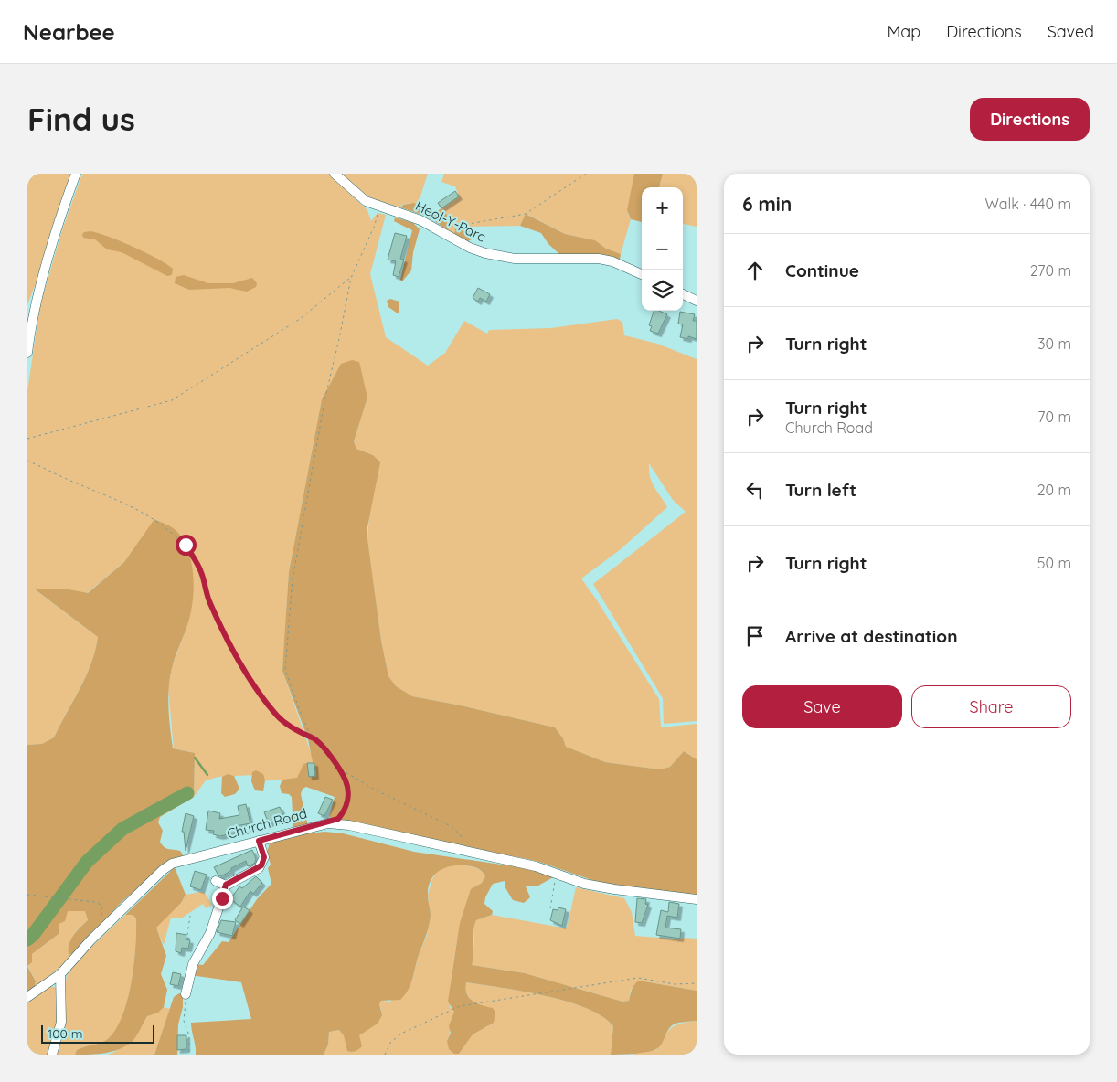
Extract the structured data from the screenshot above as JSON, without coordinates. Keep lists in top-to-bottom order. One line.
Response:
{"streets":{"street":["Heol-Y-Parc","Church Road"]},"scale_bar":"100 m","page":{"header":"Nearbee","nav":["Map","Directions","Saved"],"buttons":["Directions",["Save","Share"]],"title":"Find us","heading":["6 min","Walk · 440 m"],"map_buttons":["+","−"],"list":[["Continue","270 m"],["Turn right","30 m"],["Turn right","Church Road","70 m"],["Turn left","20 m"],["Turn right","50 m"],"Arrive at destination"],"scale":"100 m"}}
